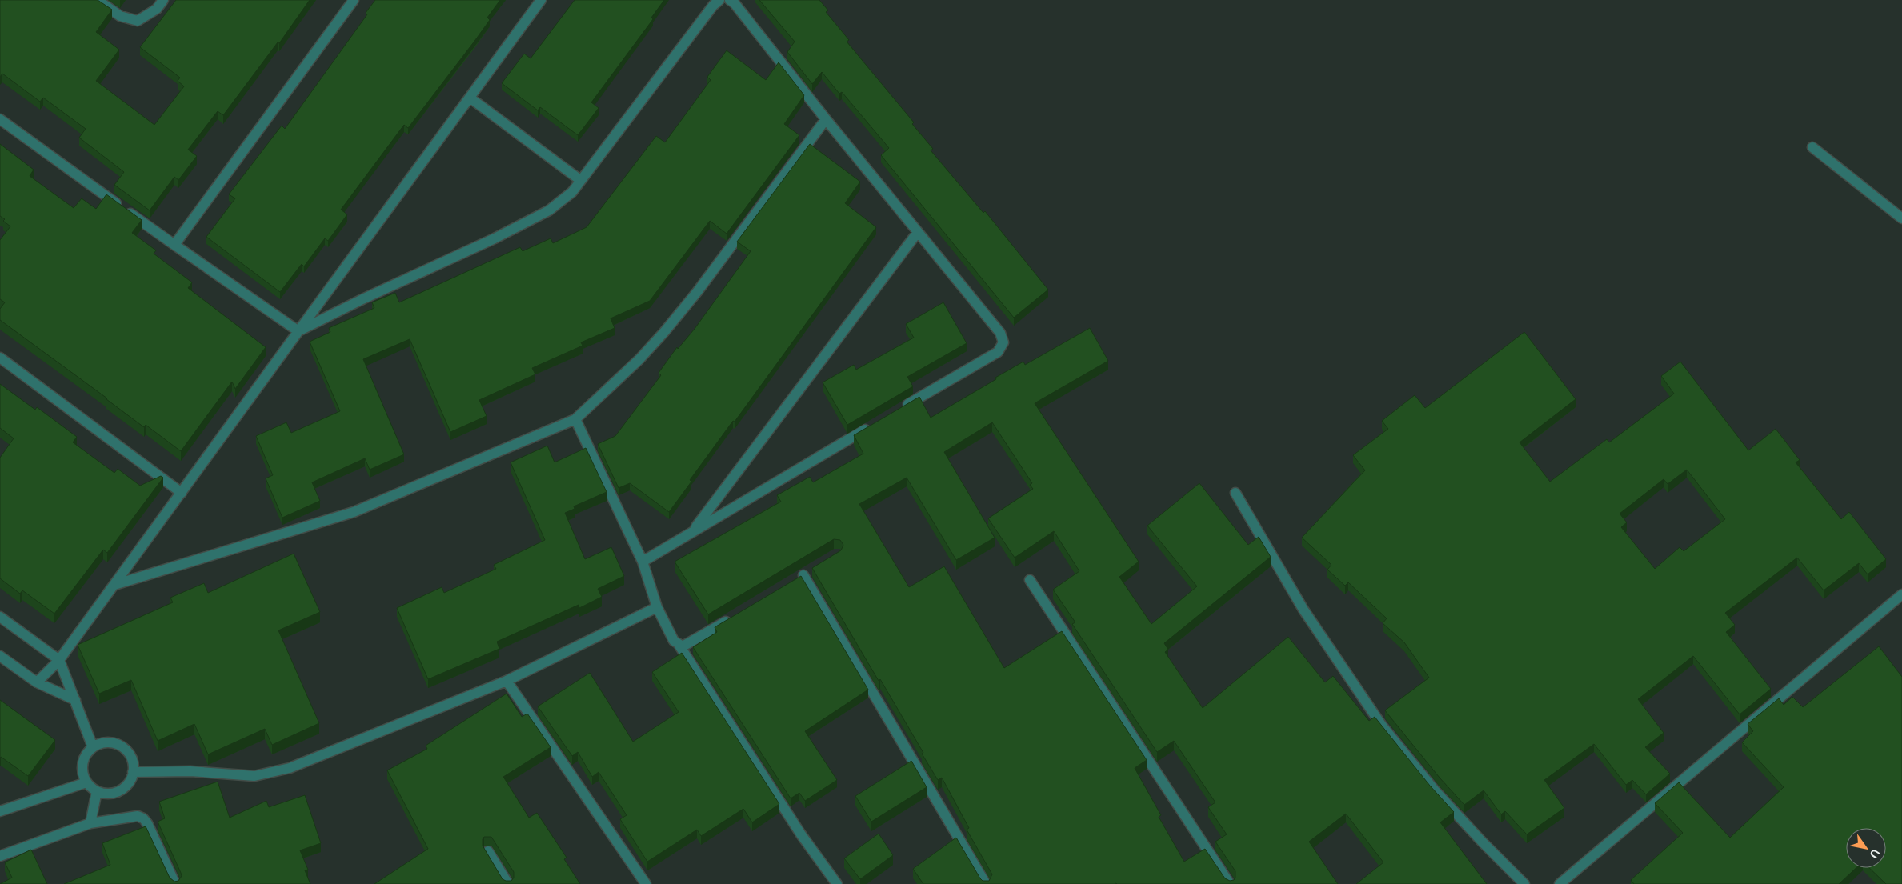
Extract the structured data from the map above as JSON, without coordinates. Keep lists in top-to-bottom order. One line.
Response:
{"north":"bottom right"}
